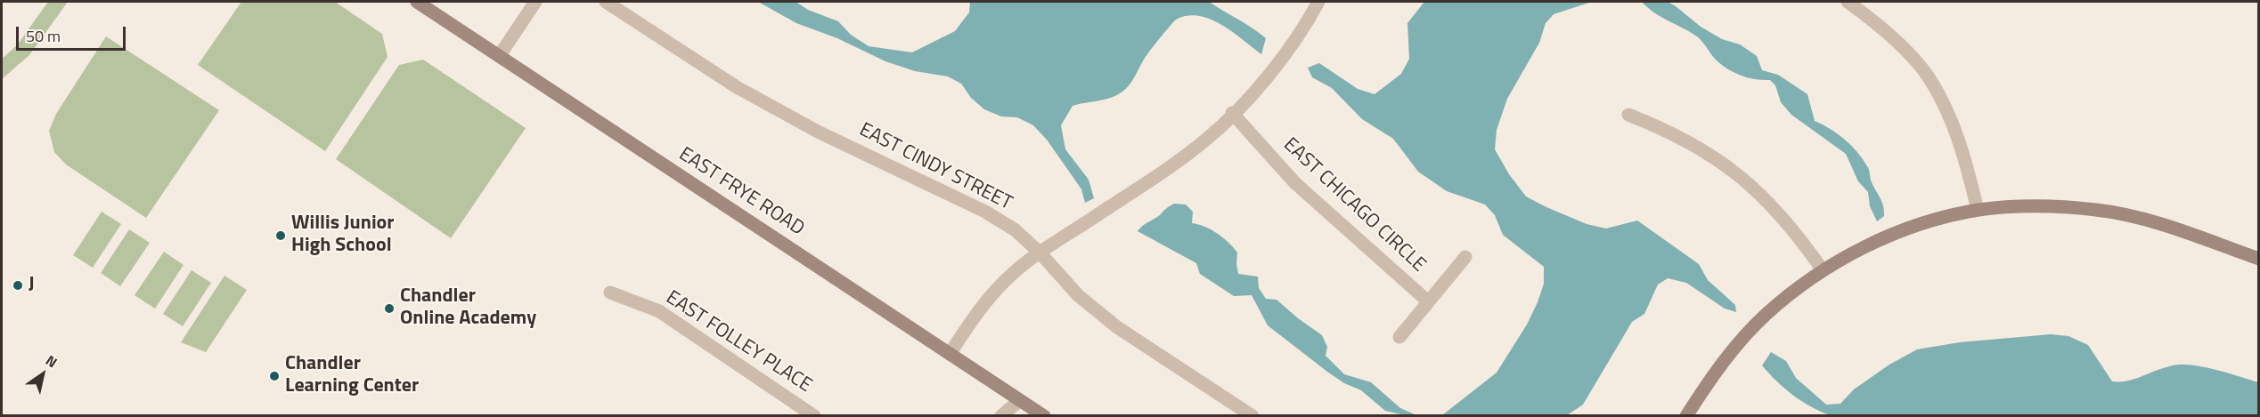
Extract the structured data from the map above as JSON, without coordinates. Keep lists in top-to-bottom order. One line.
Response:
{"streets":{"street":["EAST CINDY STREET","EAST FRYE ROAD","EAST CHICAGO CIRCLE","EAST FOLLEY PLACE"]},"places":["Willis Junior High School","J","Chandler Online Academy","Chandler Learning Center"],"scale_bar":"50 m","north":"top right"}
